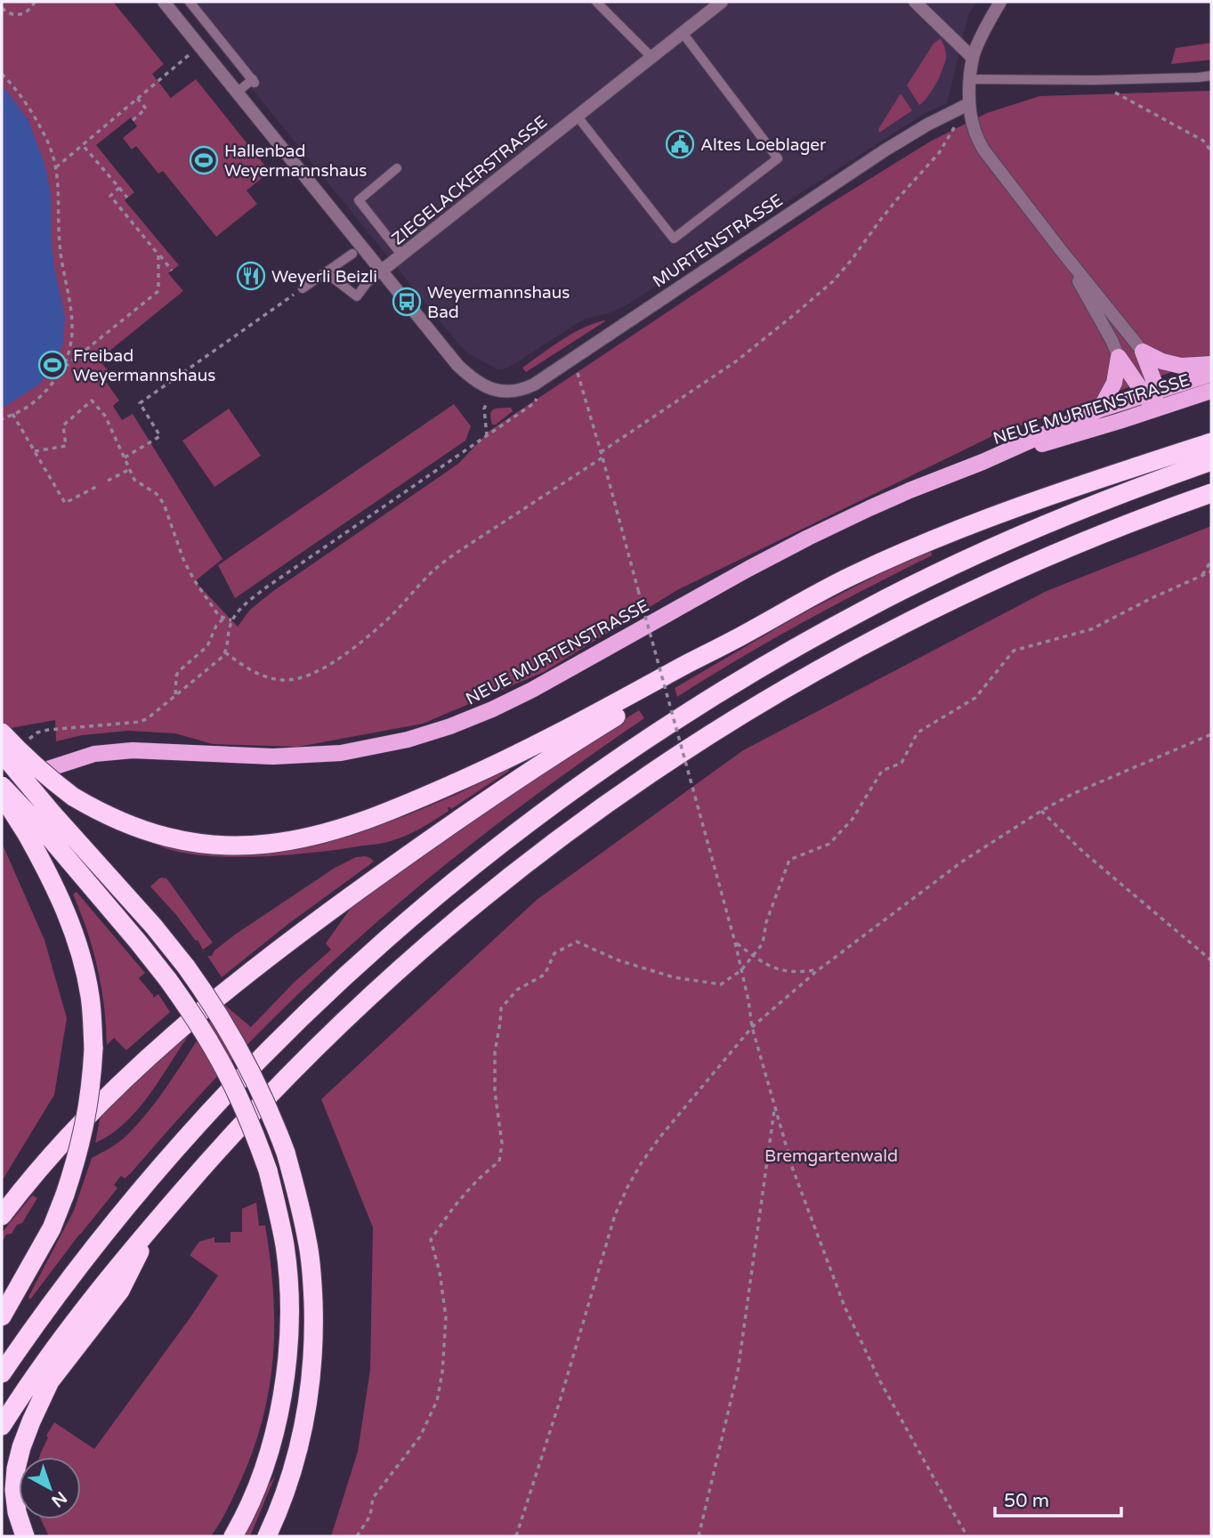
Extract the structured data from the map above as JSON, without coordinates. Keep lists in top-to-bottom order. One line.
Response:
{"streets":{"main road":["NEUE MURTENSTRASSE"],"street":["ZIEGELACKERSTRASSE","MURTENSTRASSE"]},"crossings":[["ZIEGELACKERSTRASSE","MURTENSTRASSE"]],"parks":["Bremgartenwald"],"places":{"public building":["Altes Loeblager"],"sports":["Hallenbad Weyermannshaus","Freibad Weyermannshaus"],"restaurant":["Weyerli Beizli"],"bus stop":["Weyermannshaus Bad"]},"scale_bar":"50 m","north":"bottom right"}
